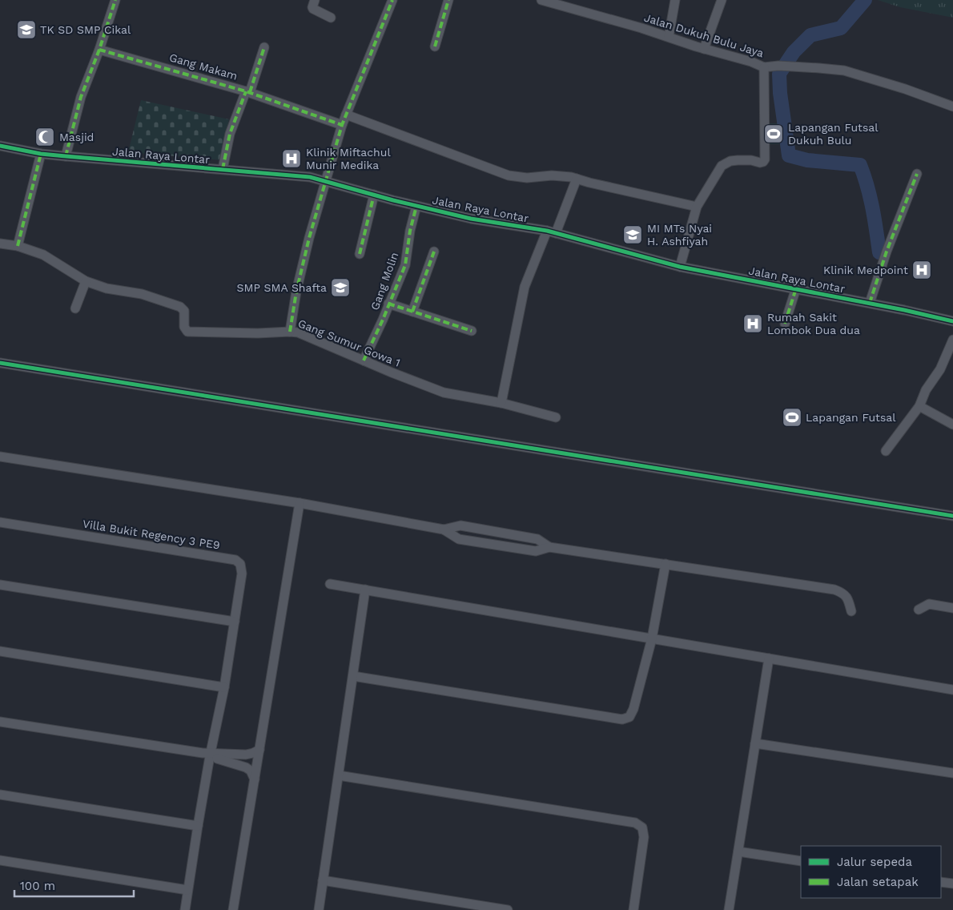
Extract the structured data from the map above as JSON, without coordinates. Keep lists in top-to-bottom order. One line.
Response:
{"streets":{"street":["Jalan Dukuh Bulu Jaya","Gang Makam","Jalan Raya Lontar","Gang Molin","Gang Sumur Gowa 1","Villa Bukit Regency 3 PE9"]},"crossings":[["Gang Makam","Jalan Raya Lontar"],["Jalan Raya Lontar","Gang Molin"],["Gang Molin","Gang Sumur Gowa 1"]],"places":{"school or university":["TK SD SMP Cikal","MI MTs Nyai H. Ashfiyah","SMP SMA Shafta"],"sports":["Lapangan Futsal Dukuh Bulu","Lapangan Futsal"],"mosque":["Masjid"],"hospital":["Klinik Miftachul Munir Medika","Klinik Medpoint","Rumah Sakit Lombok Dua dua"]},"legend":["Jalur sepeda","Jalan setapak"],"scale_bar":"100 m"}
